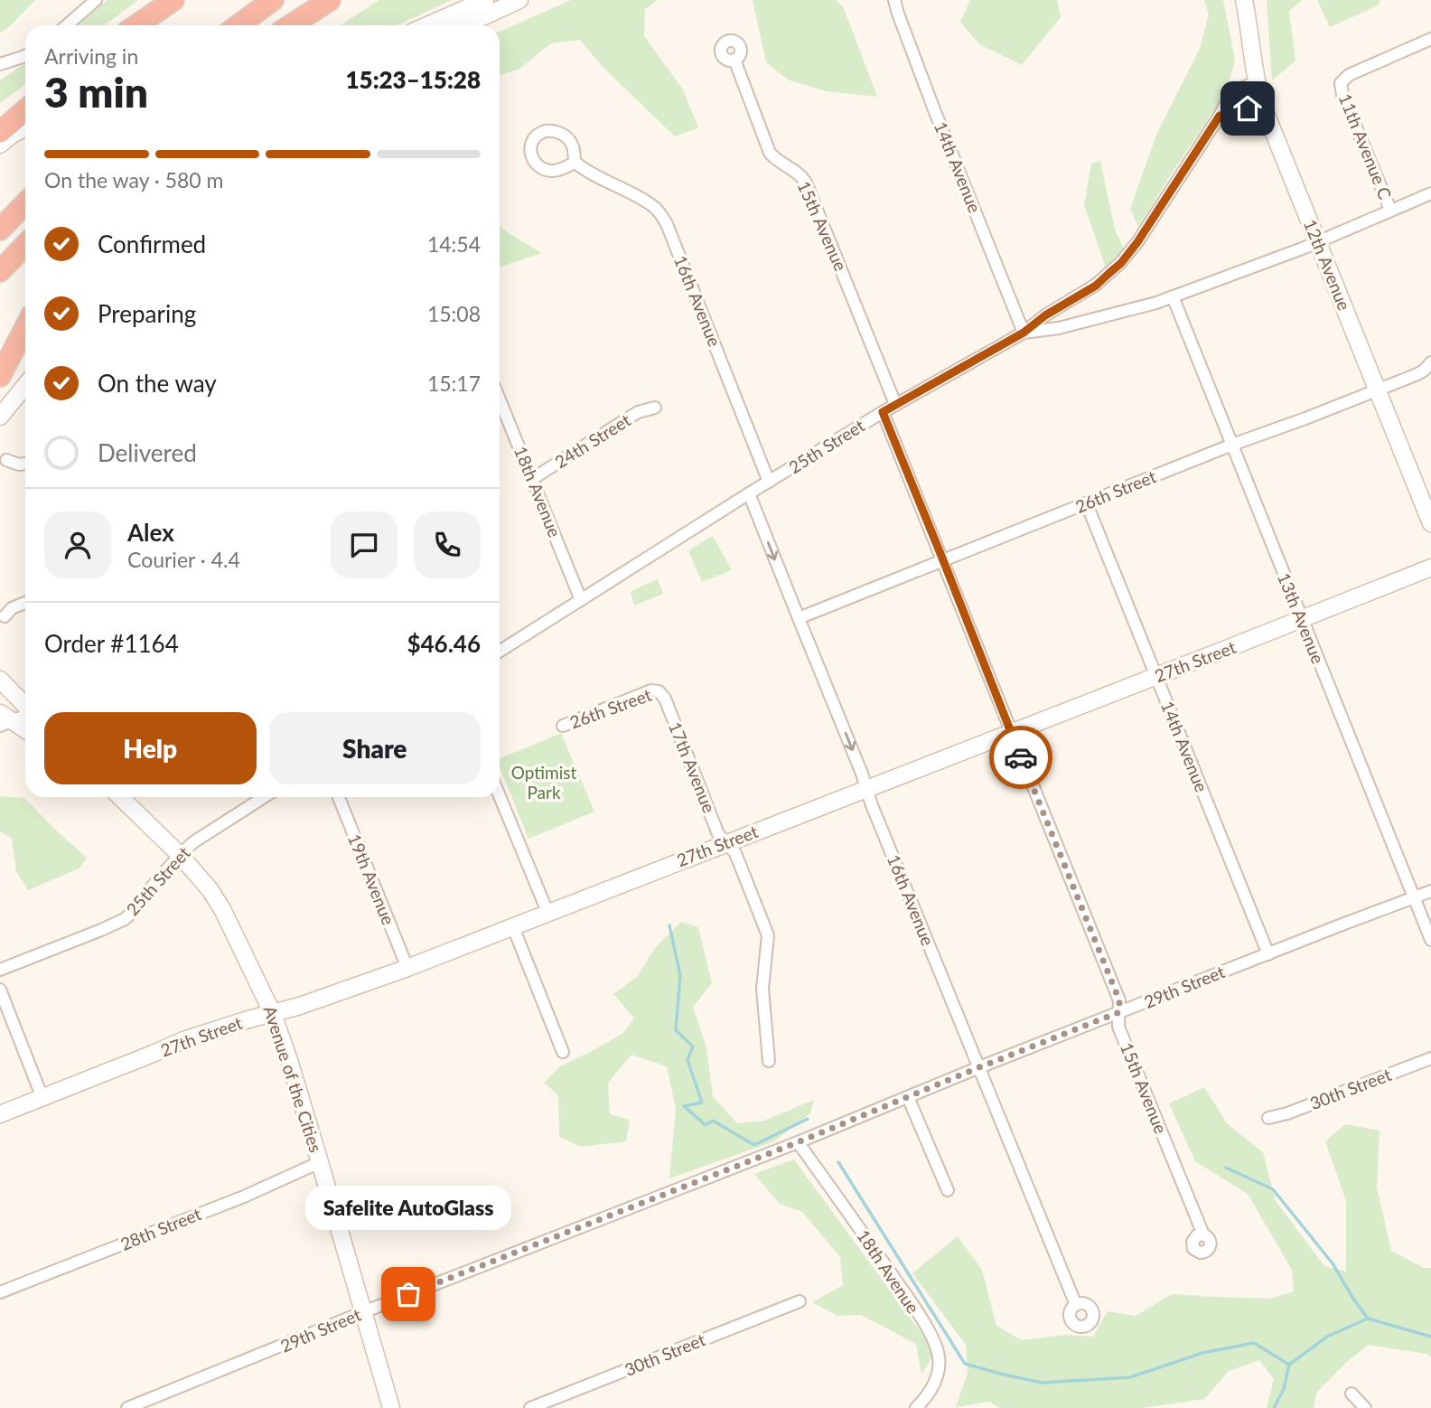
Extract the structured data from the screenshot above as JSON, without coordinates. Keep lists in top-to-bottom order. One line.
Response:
{"streets":{"street":["11th Avenue C","14th Avenue","15th Avenue","12th Avenue","16th Avenue","24th Street","25th Street","18th Avenue","26th Street","13th Avenue","27th Street","17th Avenue","19th Avenue","29th Street","Avenue of the Cities","30th Street","28th Street"]},"crossings":[["11th Avenue C","25th Street"],["14th Avenue","25th Street"],["14th Avenue","26th Street"],["14th Avenue","27th Street"],["14th Avenue","29th Street"],["15th Avenue","25th Street"],["15th Avenue","26th Street"],["15th Avenue","27th Street"],["15th Avenue","29th Street"],["12th Avenue","25th Street"],["12th Avenue","26th Street"],["16th Avenue","25th Street"],["16th Avenue","26th Street"],["16th Avenue","27th Street"],["16th Avenue","29th Street"],["24th Street","18th Avenue"],["25th Street","18th Avenue"],["25th Street","13th Avenue"],["25th Street","Avenue of the Cities"],["18th Avenue","29th Street"],["26th Street","13th Avenue"],["26th Street","17th Avenue"],["13th Avenue","27th Street"],["13th Avenue","29th Street"],["27th Street","17th Avenue"],["27th Street","19th Avenue"],["27th Street","Avenue of the Cities"],["29th Street","Avenue of the Cities"],["Avenue of the Cities","28th Street"]],"parks":["Optimist Park"],"places":["Safelite AutoGlass"],"page":{"heading":["3 min","Arriving in","15:23–15:28"],"panel":["Alex","Courier · 4.4","Order #1164","$46.46"],"bar":"On the way · 580 m","list":[["Confirmed","14:54"],["Preparing","15:08"],["On the way","15:17"],"Delivered"],"buttons":["Help","Share"],"bubble":"Safelite AutoGlass"}}
